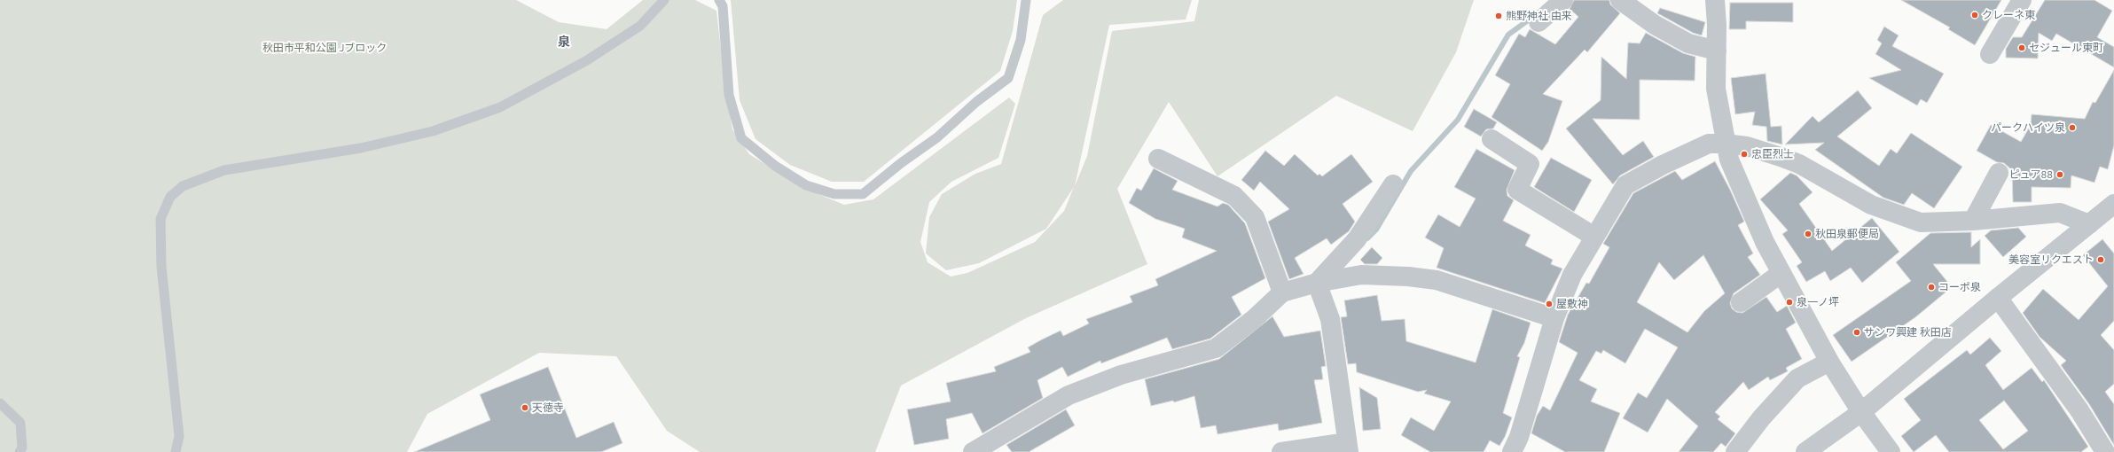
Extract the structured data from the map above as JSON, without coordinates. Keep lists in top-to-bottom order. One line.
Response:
{"districts":["泉"],"parks":["秋田市平和公園 Jブロック"],"places":["クレーネ東","熊野神社 由来","セジュール東町","パークハイツ泉","忠臣烈士","ピュア88","秋田泉郵便局","美容室リクエスト","コーポ泉","泉一ノ坪","屋敷神","サンワ興建 秋田店","天徳寺"]}
